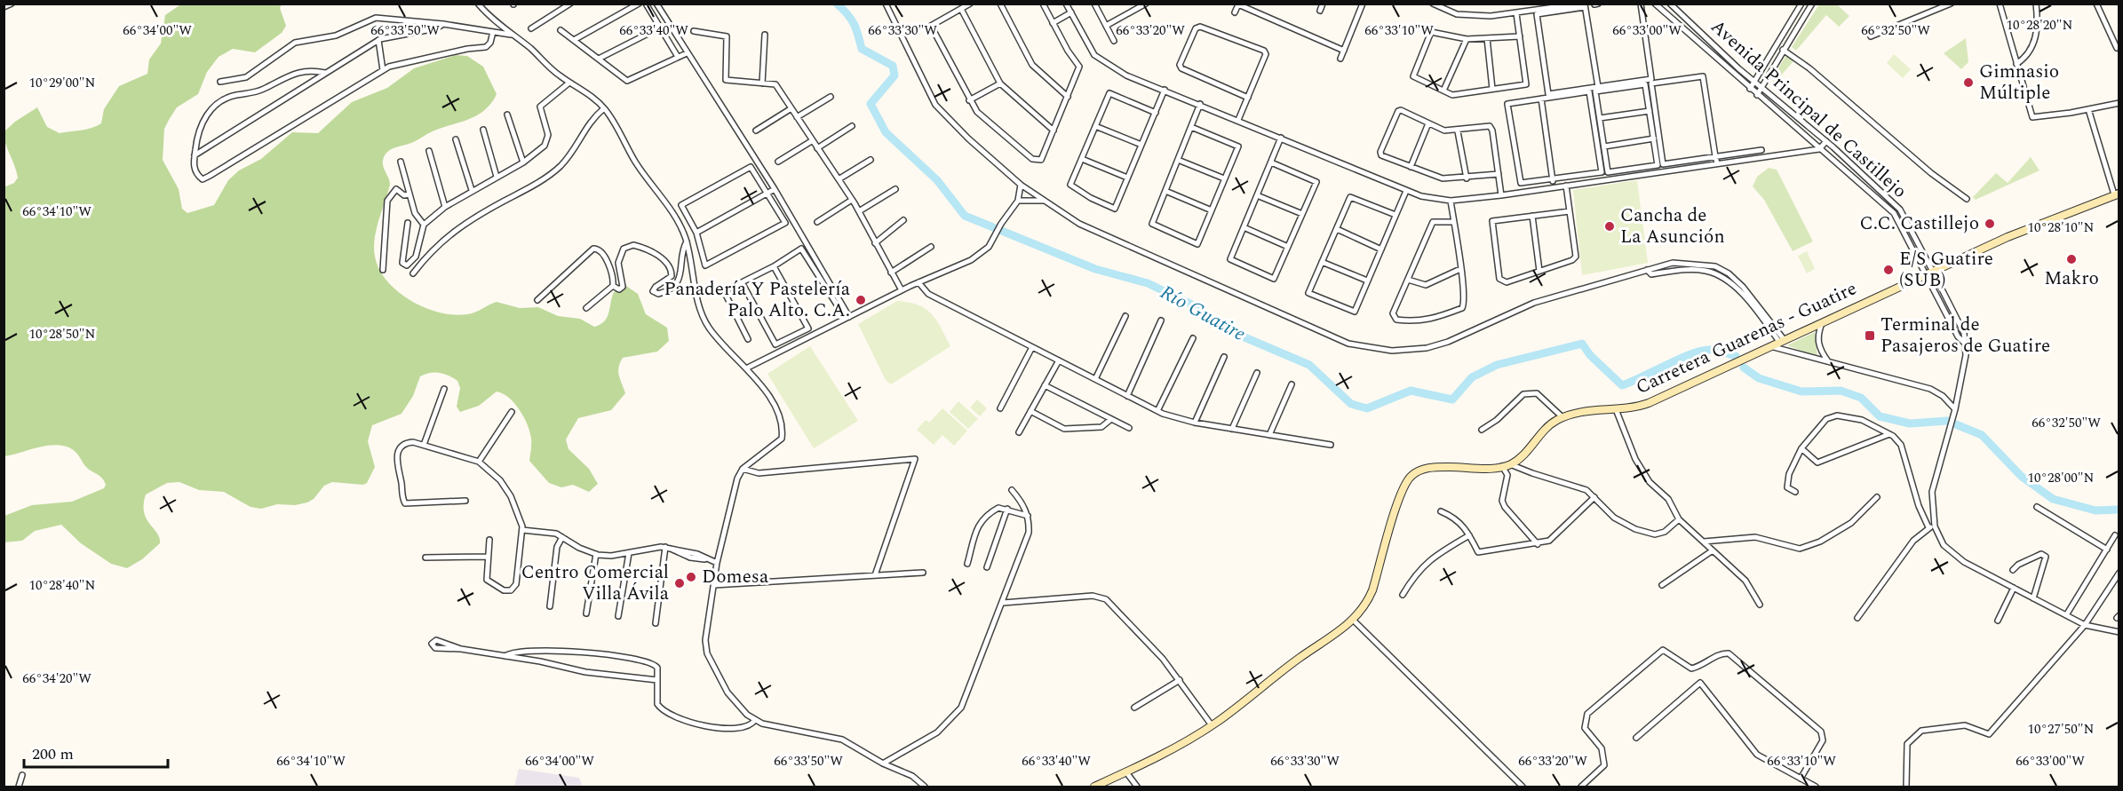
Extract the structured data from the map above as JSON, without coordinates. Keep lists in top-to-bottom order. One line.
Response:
{"streets":{"main road":["Carretera Guarenas - Guatire"],"street":["Avenida Principal de Castillejo"]},"crossings":[["Avenida Principal de Castillejo","Carretera Guarenas - Guatire"]],"water":["Río Guatire"],"places":{"other":["Gimnasio Múltiple","C.C. Castillejo","Cancha de La Asunción","Makro","E/S Guatire (SUB)","Panadería Y Pastelería Palo Alto. C.A.","Domesa","Centro Comercial Villa Ávila"],"transit":["Terminal de Pasajeros de Guatire"]},"scale_bar":"200 m","coordinates":["10°28'20\"N","66°34'00\"W","66°33'50\"W","66°33'40\"W","66°33'30\"W","66°33'20\"W","66°33'10\"W","66°33'00\"W","66°32'50\"W","10°29'00\"N","66°34'10\"W","10°28'10\"N","10°28'50\"N","10°28'00\"N","10°28'40\"N","66°34'20\"W","10°27'50\"N"]}
